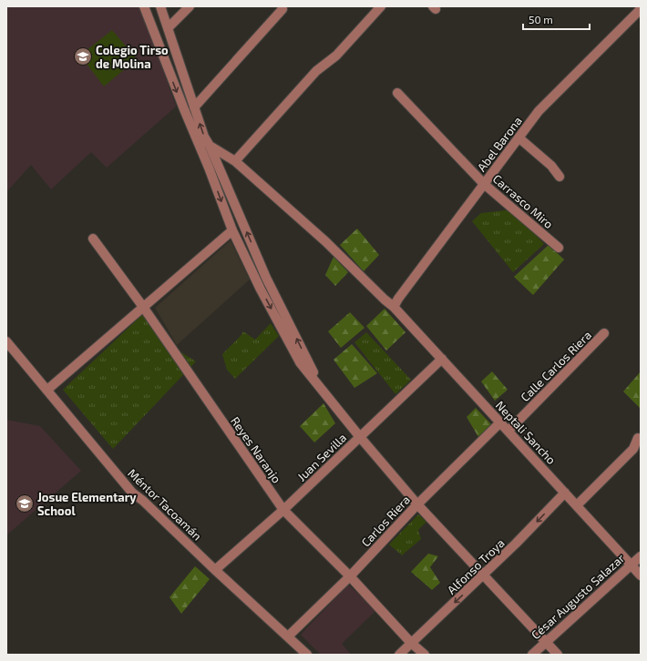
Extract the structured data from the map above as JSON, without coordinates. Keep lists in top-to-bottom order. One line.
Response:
{"streets":{"street":["Abel Barona","Carrasco Miro","Calle Carlos Riera","Neptali Sancho","Reyes Naranjo","Juan Sevilla","Méntor Tacoamán","Carlos Riera","Alfonso Troya","César Augusto Salazar"]},"crossings":[["Abel Barona","Carrasco Miro"],["Abel Barona","Neptali Sancho"],["Calle Carlos Riera","Neptali Sancho"],["Neptali Sancho","Juan Sevilla"],["Neptali Sancho","Carlos Riera"],["Neptali Sancho","Alfonso Troya"],["Neptali Sancho","César Augusto Salazar"],["Reyes Naranjo","Juan Sevilla"],["Reyes Naranjo","Carlos Riera"],["Reyes Naranjo","Alfonso Troya"],["Juan Sevilla","Méntor Tacoamán"],["Méntor Tacoamán","Carlos Riera"]],"one_way":["Alfonso Troya"],"places":{"school or university":["Colegio Tirso de Molina","Josue Elementary School"]},"scale_bar":"50 m"}
